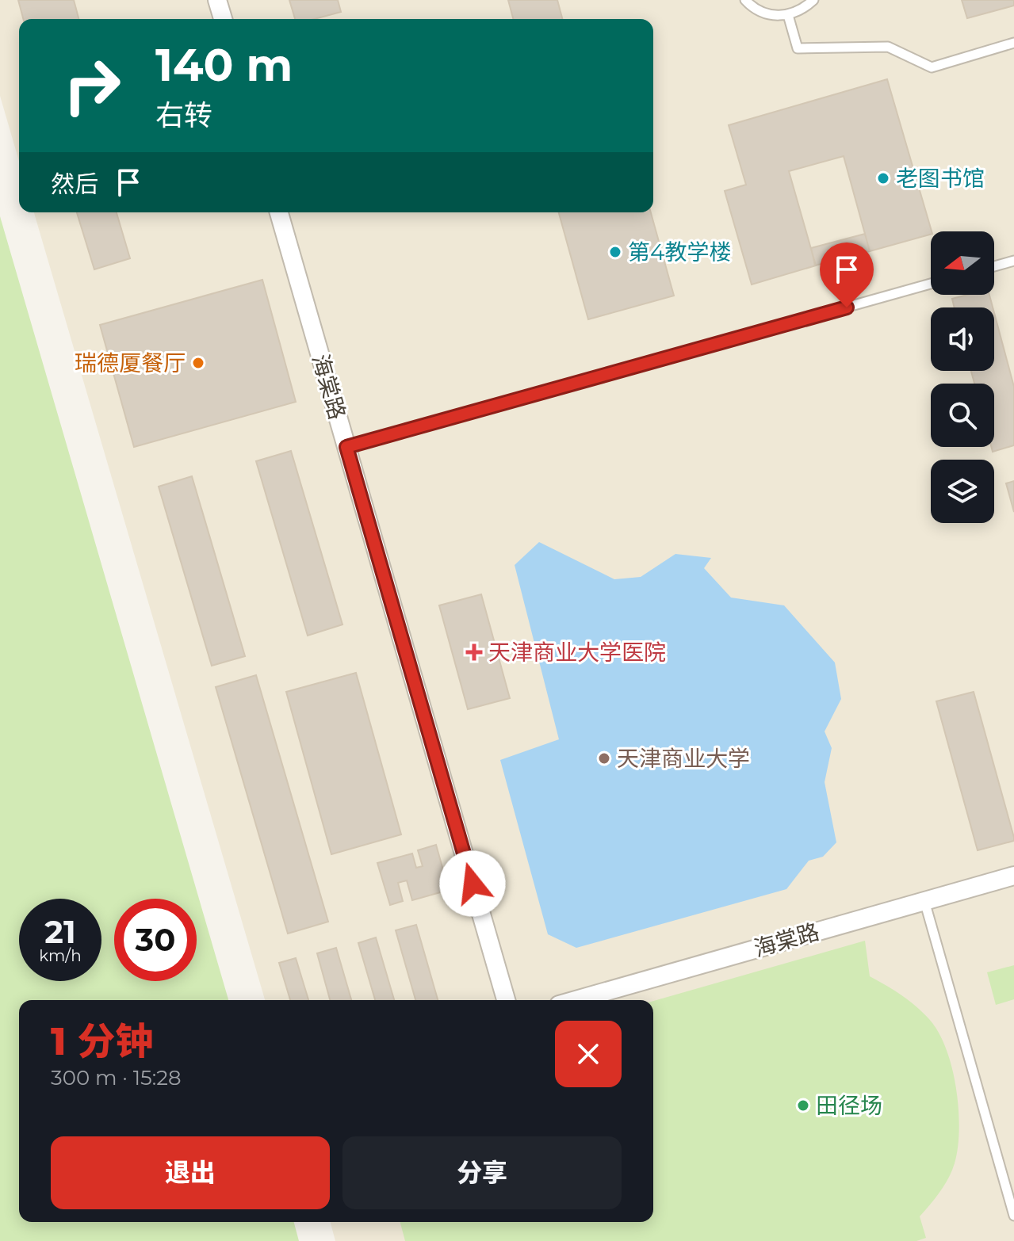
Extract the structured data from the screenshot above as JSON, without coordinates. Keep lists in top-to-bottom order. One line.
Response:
{"streets":{"street":["海棠路"]},"places":{"other":["老图书馆","第4教学楼","瑞德厦餐厅","天津商业大学","田径场"],"health":["天津商业大学医院"]},"north":"left","page":{"turn":["140 m","右转"],"then":"然后","speed":"21 km/h","limit":"30","heading":["1 分钟","300 m · 15:28"],"buttons":["退出","分享"]}}
